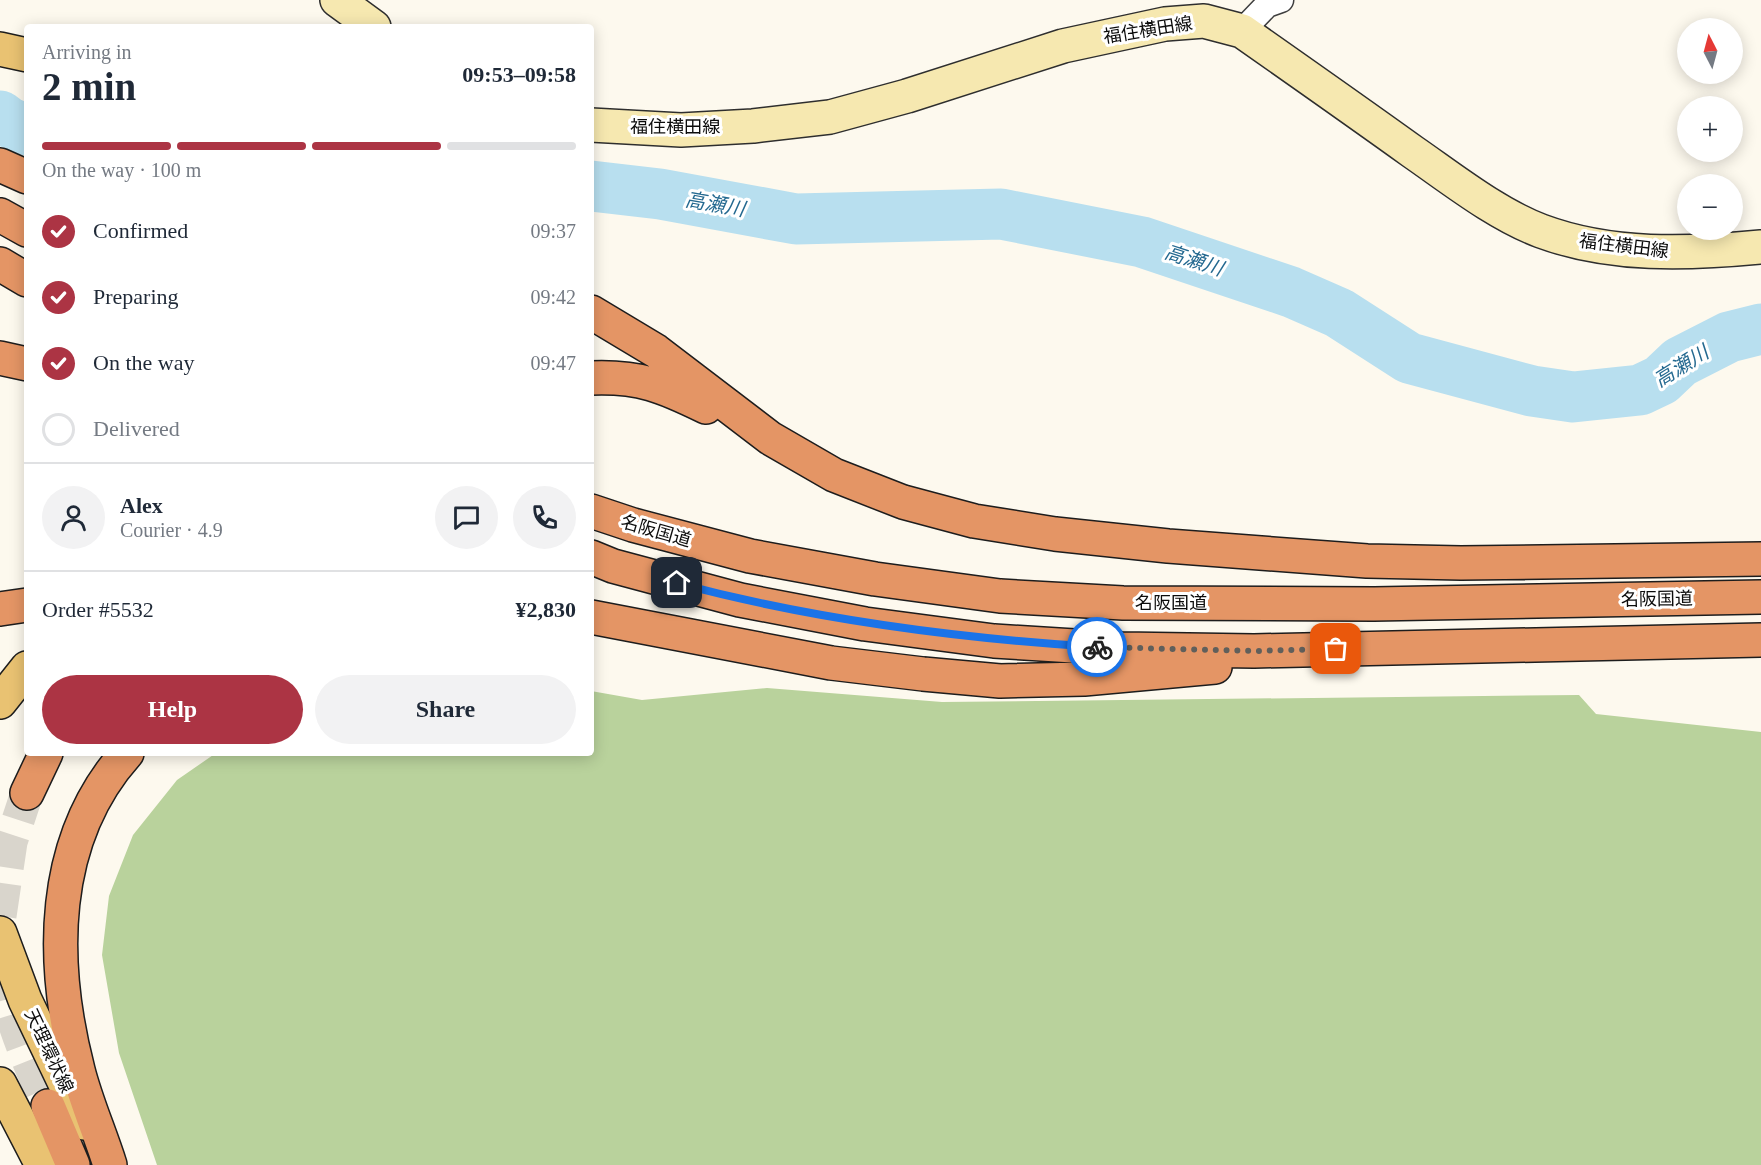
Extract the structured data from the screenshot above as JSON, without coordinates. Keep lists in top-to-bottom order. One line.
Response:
{"streets":{"highway":["名阪国道"],"main road":["福住横田線","天理環状線"]},"water":["高瀬川"],"north":"top","page":{"map_buttons":["+","−"],"heading":["2 min","Arriving in","09:53–09:58"],"panel":["Alex","Courier · 4.9","Order #5532","¥2,830"],"bar":"On the way · 100 m","list":[["Confirmed","09:37"],["Preparing","09:42"],["On the way","09:47"],"Delivered"],"buttons":["Help","Share"]}}
